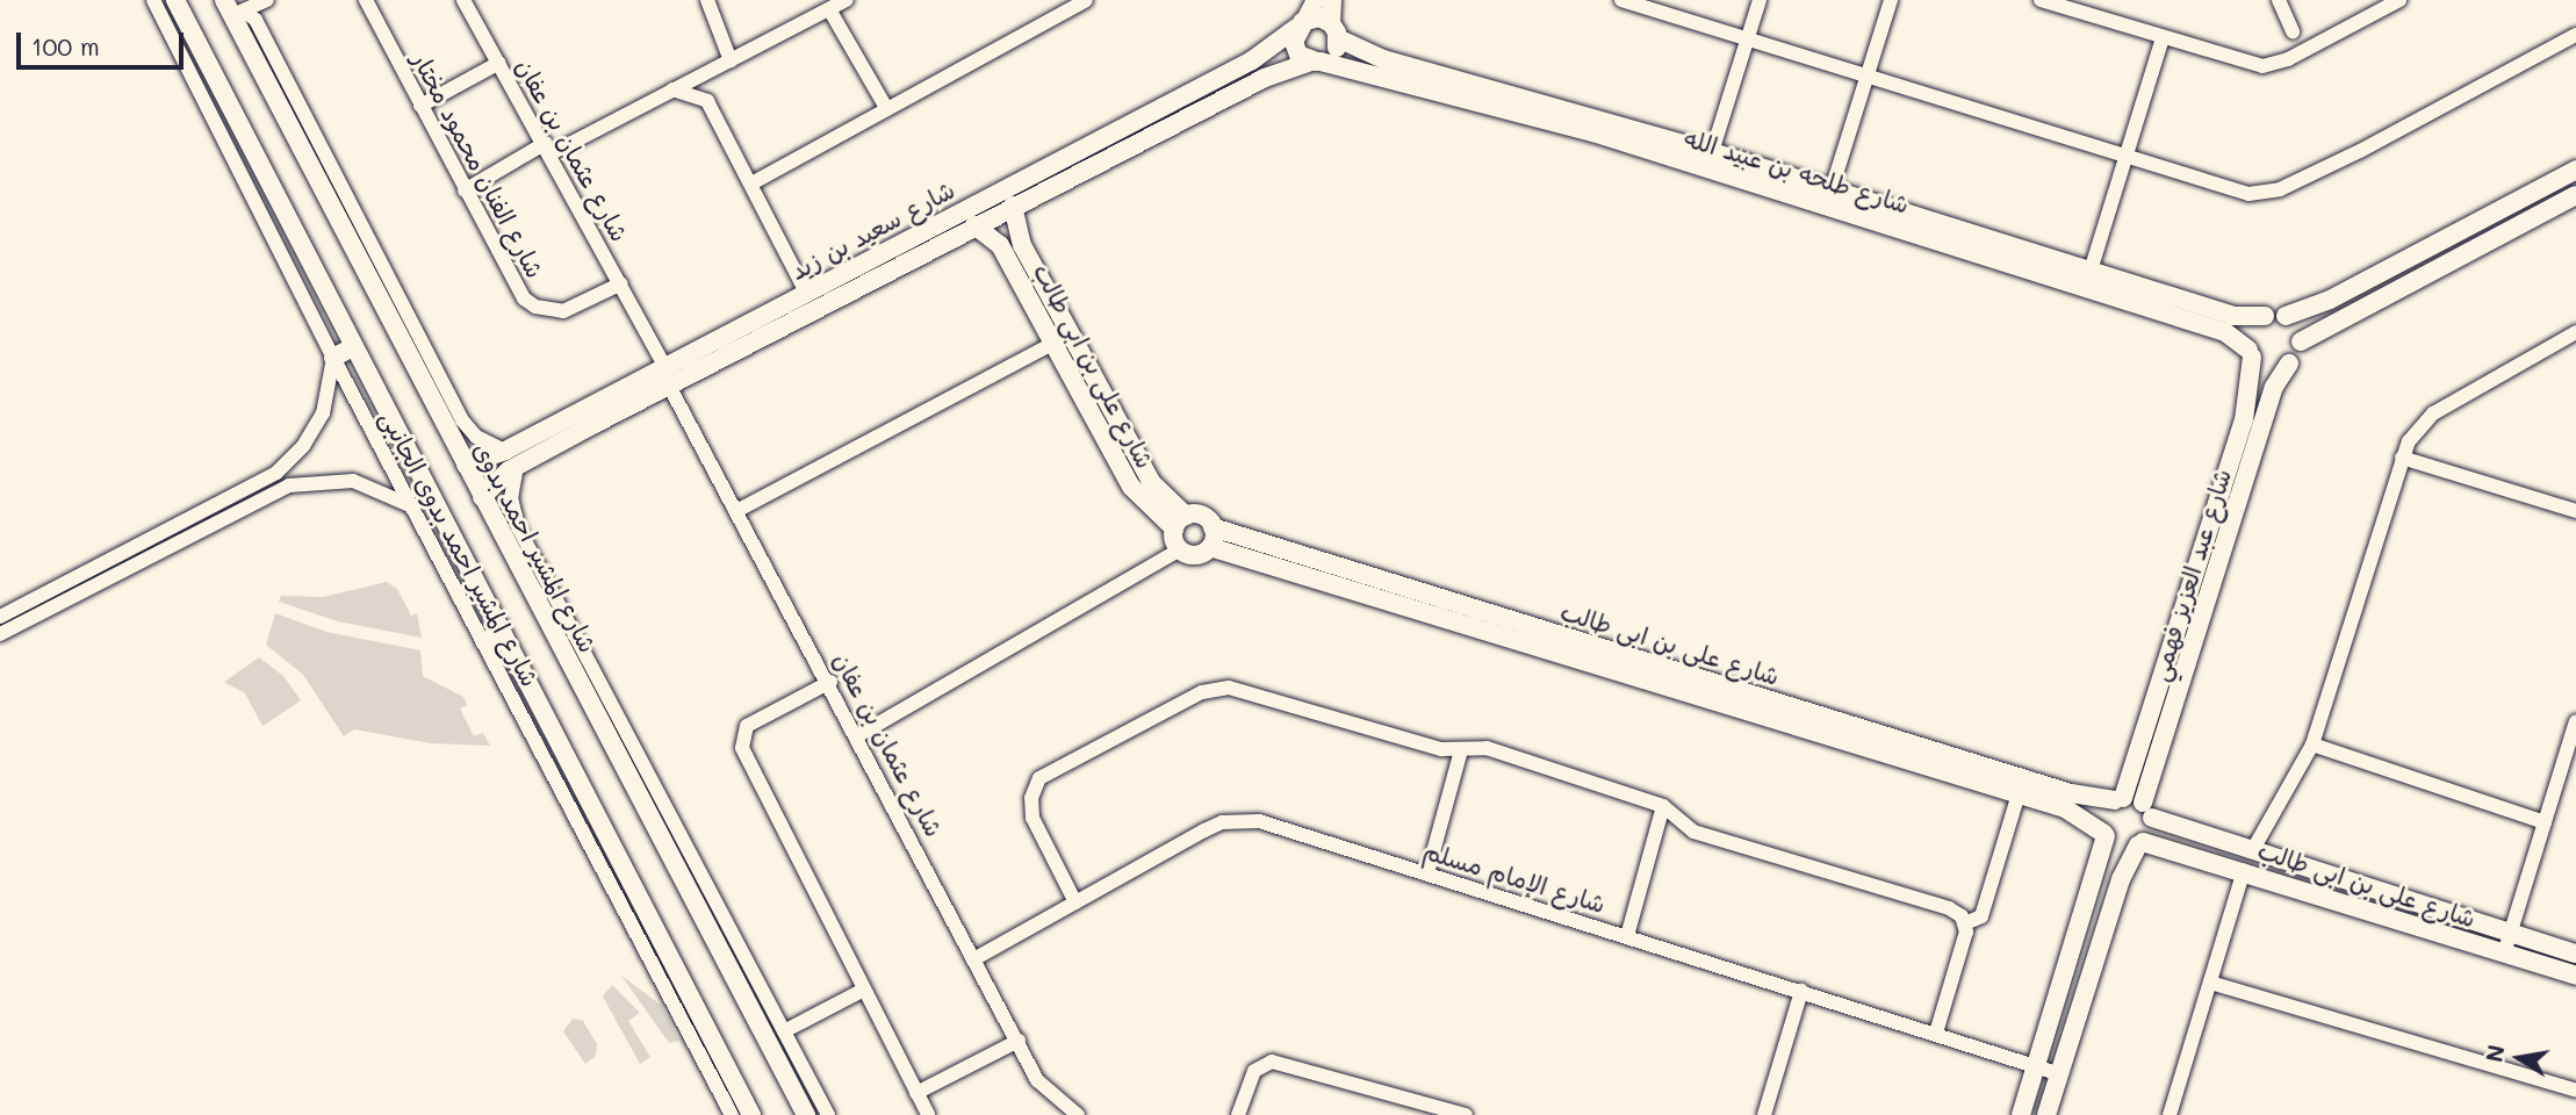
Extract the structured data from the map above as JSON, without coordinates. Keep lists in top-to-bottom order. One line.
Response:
{"streets":{"street":["شارع عثمان بن عفان","شارع الفنان محمود مختار","شارع طلحه بن عبيد الله","شارع سعيد بن زيد","شارع على بن ابى طالب","شارع المشير احمد بدوى","شارع المشير احمد بدوى الجانبى","شارع عبد العزيز فهمي","شارع الإمام مسلم"]},"crossings":[["شارع عثمان بن عفان","شارع الفنان محمود مختار"],["شارع عثمان بن عفان","شارع سعيد بن زيد"],["شارع عثمان بن عفان","شارع الإمام مسلم"],["شارع طلحه بن عبيد الله","شارع سعيد بن زيد"],["شارع طلحه بن عبيد الله","شارع عبد العزيز فهمي"],["شارع سعيد بن زيد","شارع على بن ابى طالب"],["شارع سعيد بن زيد","شارع المشير احمد بدوى"],["شارع على بن ابى طالب","شارع عبد العزيز فهمي"]],"scale_bar":"100 m","north":"left"}
